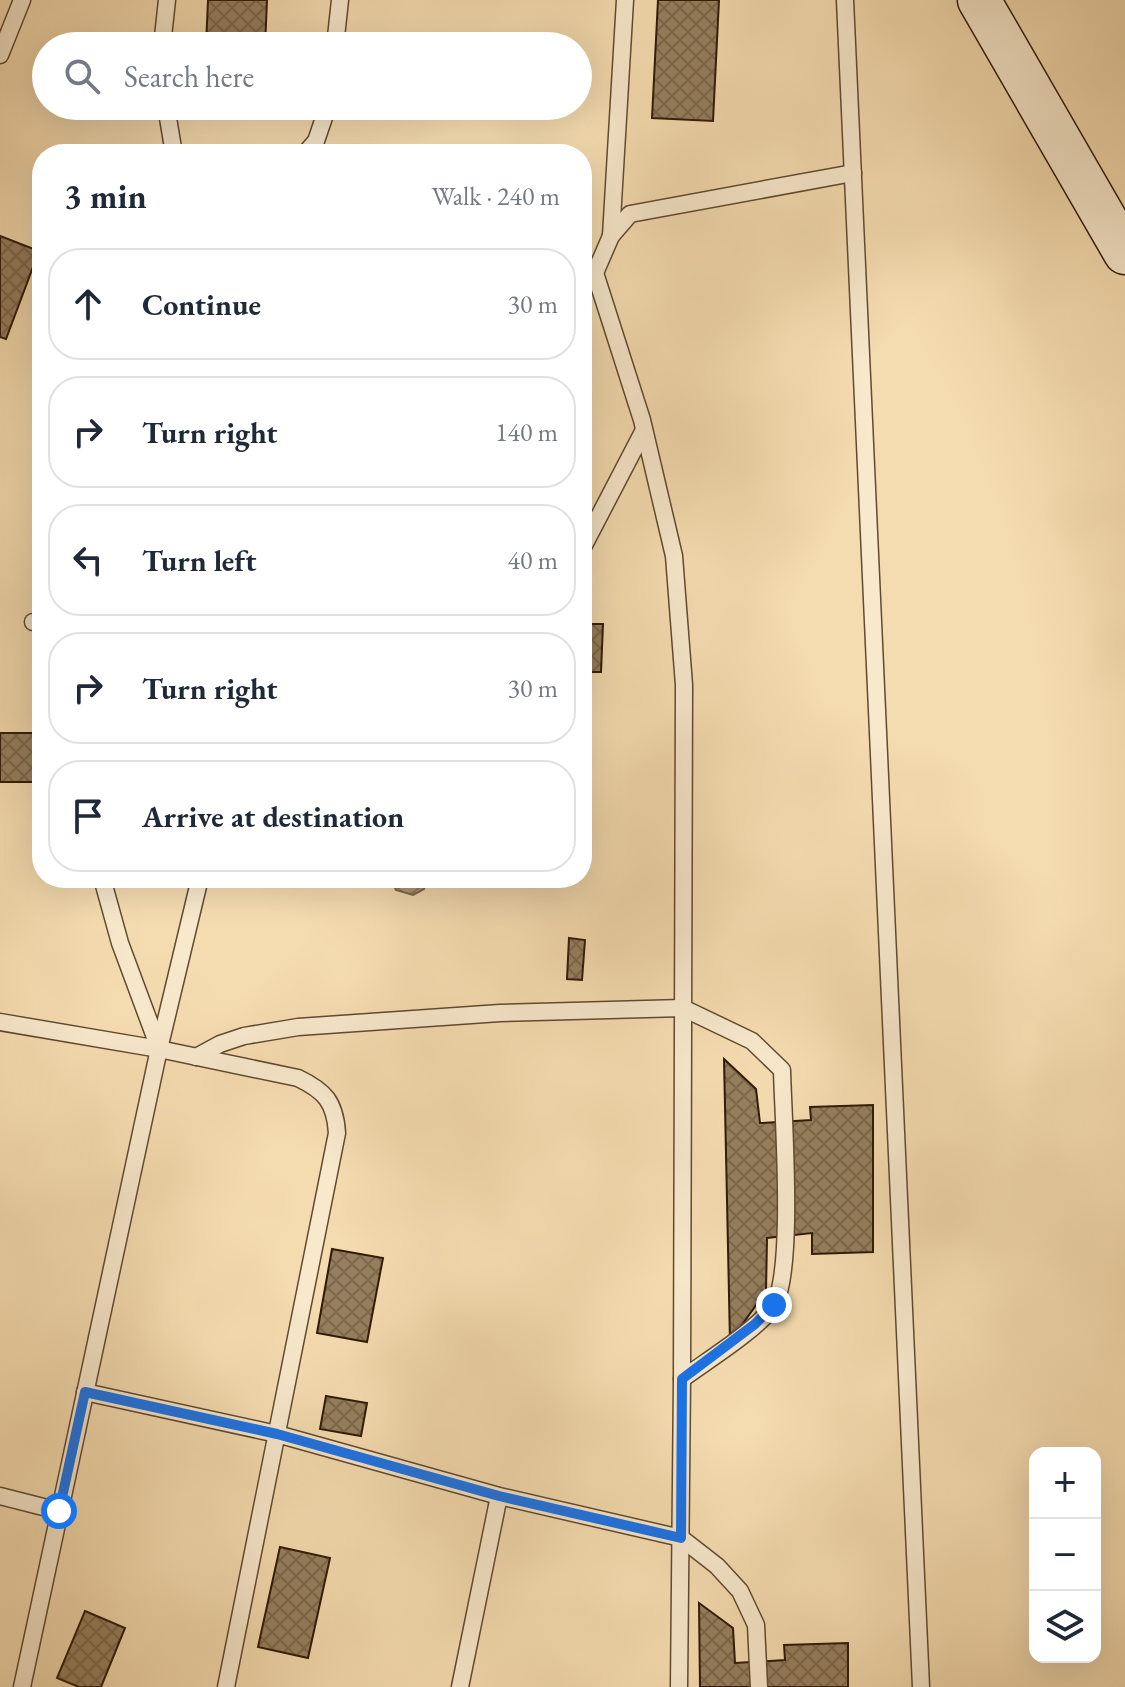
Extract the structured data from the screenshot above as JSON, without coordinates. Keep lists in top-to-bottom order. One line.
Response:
{"page":{"search":"Search here","heading":["3 min","Walk · 240 m"],"list":[["Continue","30 m"],["Turn right","140 m"],["Turn left","40 m"],["Turn right","30 m"],"Arrive at destination"],"map_buttons":["+","−"]}}
